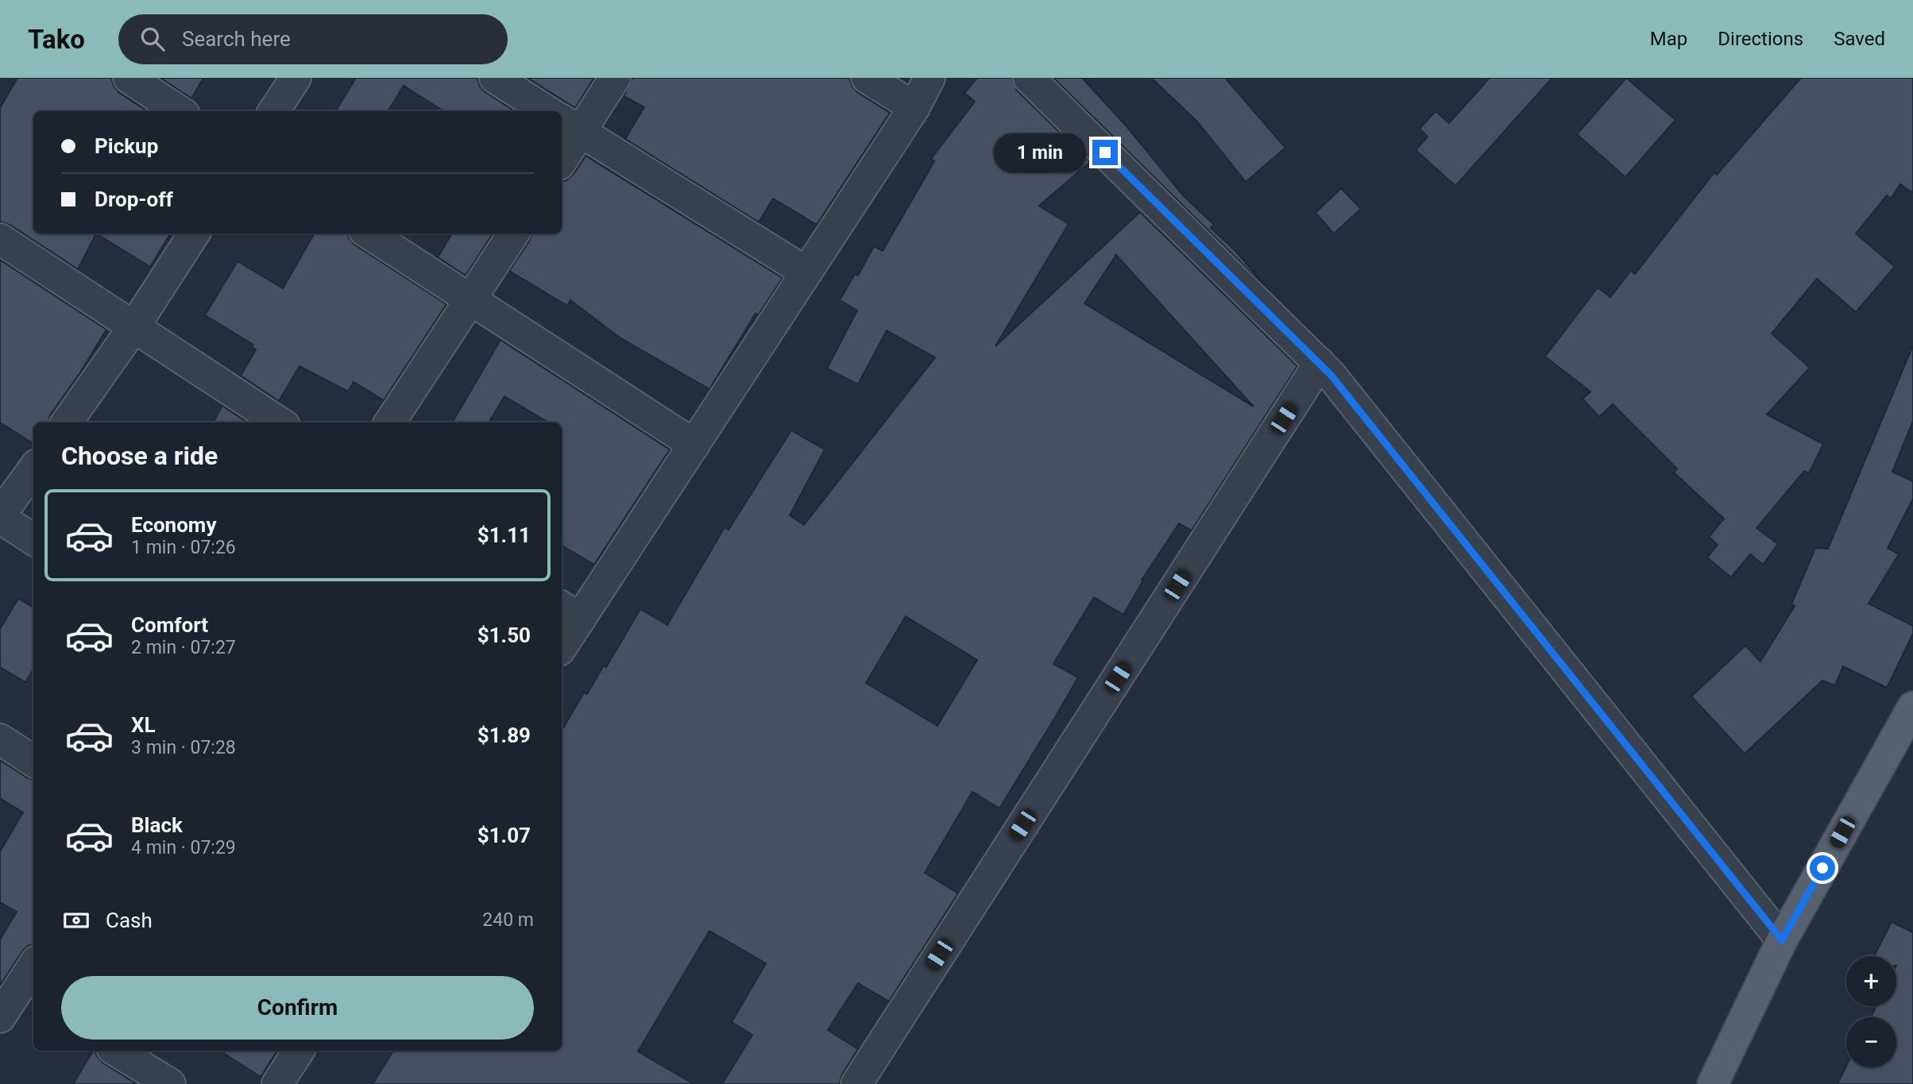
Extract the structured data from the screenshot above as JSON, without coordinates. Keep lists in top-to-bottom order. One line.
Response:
{"page":{"header":"Tako","search":"Search here","nav":["Map","Directions","Saved"],"banner":["Pickup","Drop-off"],"bubble":"1 min","heading":"Choose a ride","list":[{"name":"Economy","note":"1 min · 07:26","value":"$1.11"},{"name":"Comfort","note":"2 min · 07:27","value":"$1.50"},{"name":"XL","note":"3 min · 07:28","value":"$1.89"},{"name":"Black","note":"4 min · 07:29","value":"$1.07"}],"pay":["Cash","240 m"],"map_buttons":["+","−"],"buttons":"Confirm"}}
